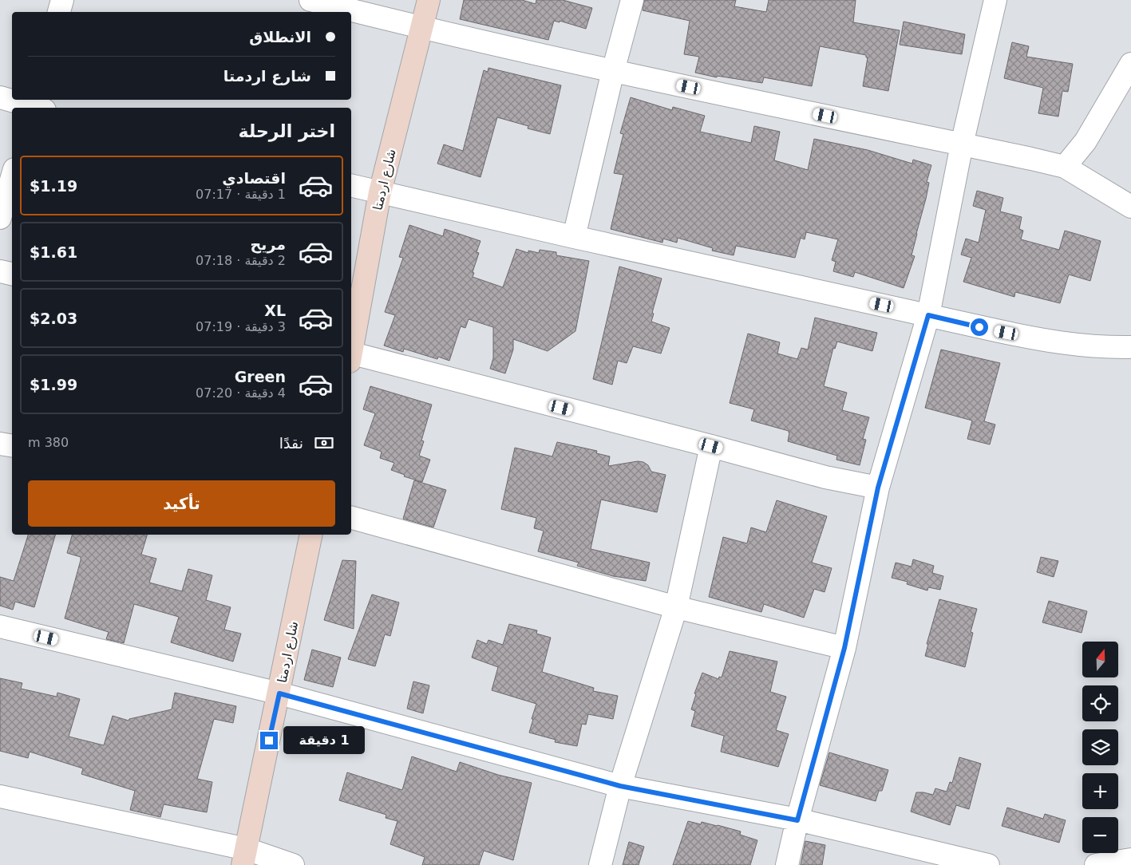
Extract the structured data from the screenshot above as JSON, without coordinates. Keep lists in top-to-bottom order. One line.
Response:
{"streets":{"main road":["شارع اردمتا"]},"north":"top","page":{"banner":["الانطلاق","شارع اردمتا"],"heading":"اختر الرحلة","list":[{"name":"اقتصادي","note":"1 دقيقة · 07:17","value":"$1.19"},{"name":"مريح","note":"2 دقيقة · 07:18","value":"$1.61"},{"name":"XL","note":"3 دقيقة · 07:19","value":"$2.03"},{"name":"Green","note":"4 دقيقة · 07:20","value":"$1.99"}],"pay":["نقدًا","380 m"],"buttons":"تأكيد","map_buttons":["+","−"],"bubble":"1 دقيقة"}}
